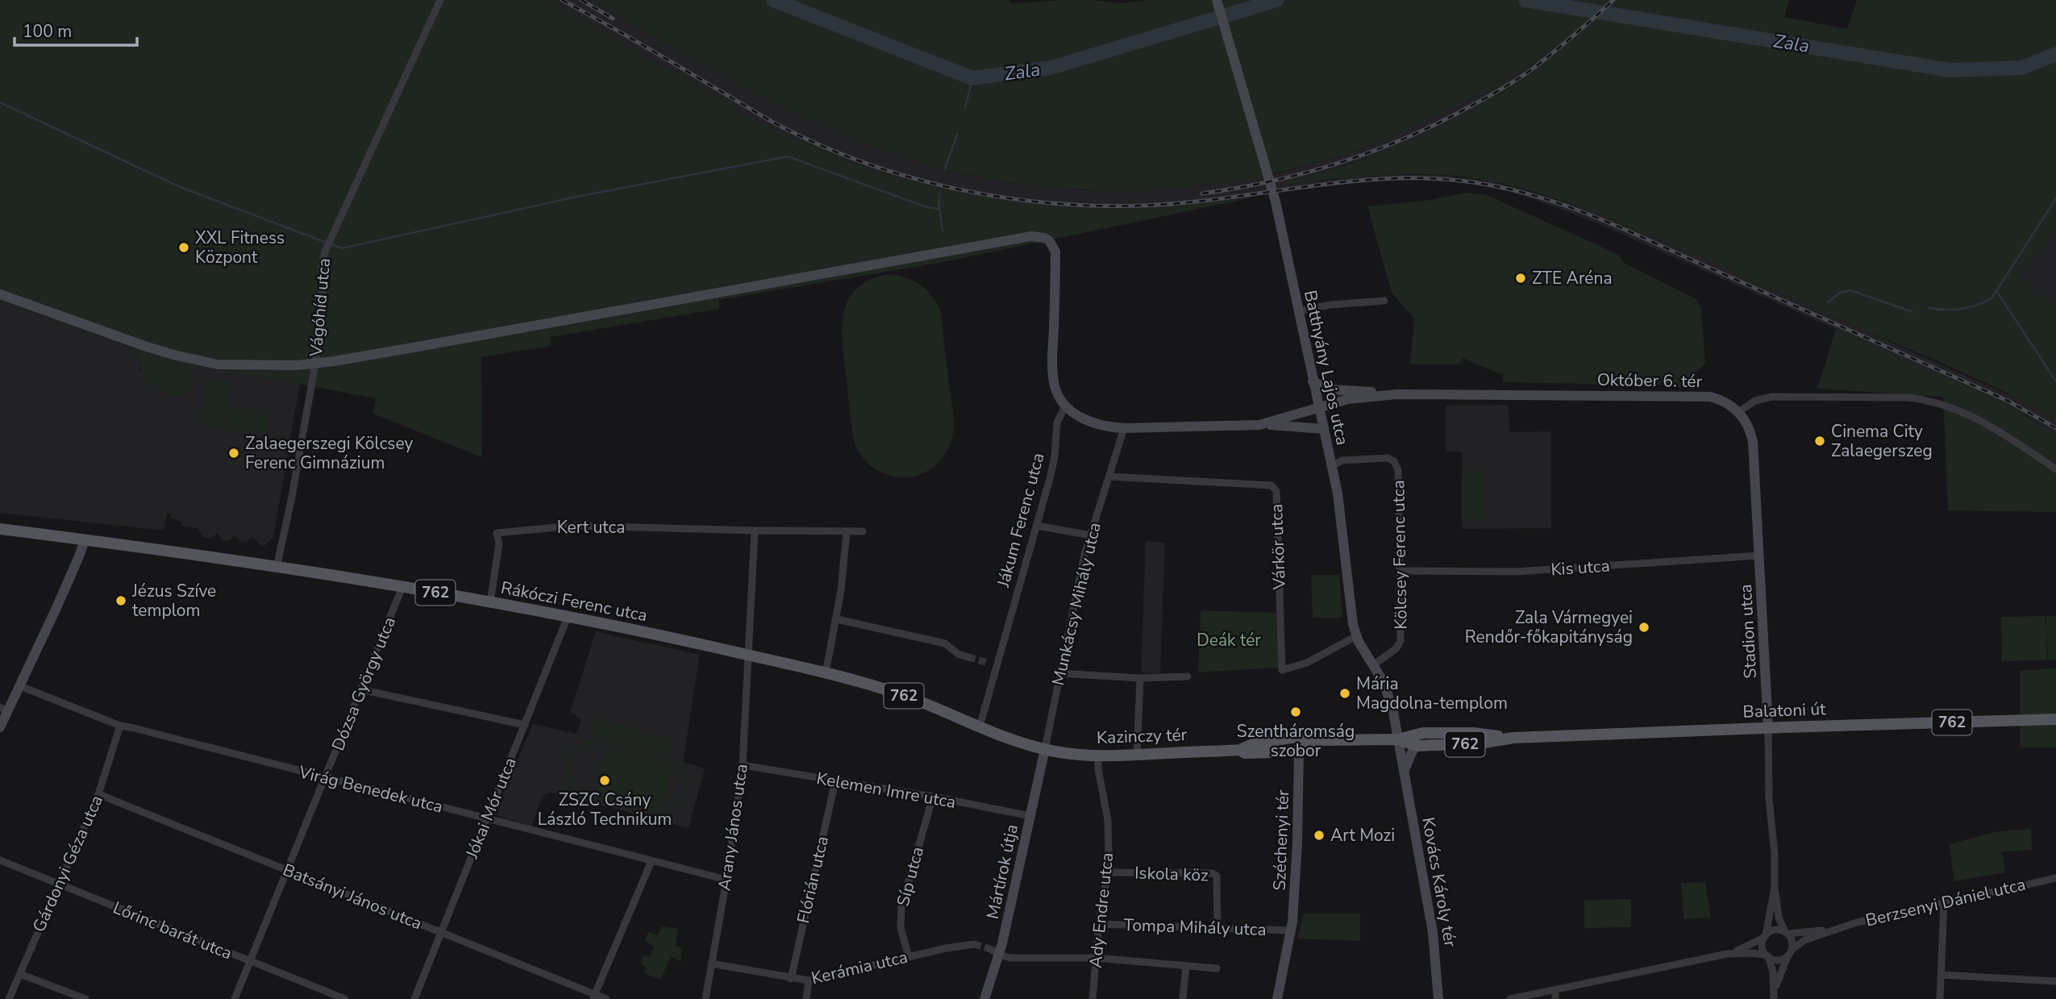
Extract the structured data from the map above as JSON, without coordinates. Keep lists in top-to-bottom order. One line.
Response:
{"streets":{"main road":["762","Rákóczi Ferenc utca","Balatoni út","Kazinczy tér"],"street":["Vágóhíd utca","Batthyány Lajos utca","Október 6. tér","Jákum Ferenc utca","Kert utca","Várkör utca","Kölcsey Ferenc utca","Kis utca","Munkácsy Mihály utca","Stadion utca","Dózsa György utca","Virág Benedek utca","Kelemen Imre utca","Jókai Mór utca","Arany János utca","Széchenyi tér","Gárdonyi Géza utca","Mártírok útja","Iskola köz","Síp utca","Flórián utca","Kovács Károly tér","Batsányi János utca","Berzsenyi Dániel utca","Ady Endre utca","Tompa Mihály utca","Lőrinc barát utca","Kerámia utca"]},"crossings":[["Vágóhíd utca","Rákóczi Ferenc utca"],["Batthyány Lajos utca","Október 6. tér"],["Batthyány Lajos utca","Várkör utca"],["Batthyány Lajos utca","Kölcsey Ferenc utca"],["Batthyány Lajos utca","Balatoni út"],["Batthyány Lajos utca","Kazinczy tér"],["Batthyány Lajos utca","Kovács Károly tér"],["Október 6. tér","Stadion utca"],["Jákum Ferenc utca","Rákóczi Ferenc utca"],["Kert utca","Rákóczi Ferenc utca"],["Várkör utca","Munkácsy Mihály utca"],["Kölcsey Ferenc utca","Kis utca"],["Kis utca","Stadion utca"],["762","Rákóczi Ferenc utca"],["Rákóczi Ferenc utca","Munkácsy Mihály utca"],["Rákóczi Ferenc utca","Dózsa György utca"],["Rákóczi Ferenc utca","Kazinczy tér"],["Rákóczi Ferenc utca","Jókai Mór utca"],["Rákóczi Ferenc utca","Arany János utca"],["Rákóczi Ferenc utca","Mártírok útja"],["Munkácsy Mihály utca","Kazinczy tér"],["Munkácsy Mihály utca","Mártírok útja"],["Stadion utca","Balatoni út"],["Stadion utca","Berzsenyi Dániel utca"],["Dózsa György utca","Virág Benedek utca"],["Dózsa György utca","Batsányi János utca"],["Dózsa György utca","Lőrinc barát utca"],["Balatoni út","Kazinczy tér"],["Balatoni út","Kovács Károly tér"],["Kazinczy tér","Széchenyi tér"],["Kazinczy tér","Mártírok útja"],["Kazinczy tér","Kovács Károly tér"],["Kazinczy tér","Ady Endre utca"],["Virág Benedek utca","Jókai Mór utca"],["Virág Benedek utca","Arany János utca"],["Virág Benedek utca","Gárdonyi Géza utca"],["Kelemen Imre utca","Arany János utca"],["Kelemen Imre utca","Mártírok útja"],["Kelemen Imre utca","Síp utca"],["Kelemen Imre utca","Flórián utca"],["Jókai Mór utca","Batsányi János utca"],["Arany János utca","Kerámia utca"],["Széchenyi tér","Tompa Mihály utca"],["Gárdonyi Géza utca","Batsányi János utca"],["Gárdonyi Géza utca","Lőrinc barát utca"],["Iskola köz","Ady Endre utca"],["Iskola köz","Tompa Mihály utca"],["Síp utca","Kerámia utca"],["Flórián utca","Kerámia utca"],["Ady Endre utca","Tompa Mihály utca"]],"water":["Zala"],"parks":["Deák tér"],"places":["XXL Fitness Központ","ZTE Aréna","Cinema City Zalaegerszeg","Zalaegerszegi Kölcsey Ferenc Gimnázium","Jézus Szíve templom","Zala Vármegyei Rendőr-főkapitányság","Mária Magdolna-templom","Szentháromság szobor","ZSZC Csány László Technikum","Art Mozi"],"scale_bar":"100 m"}
